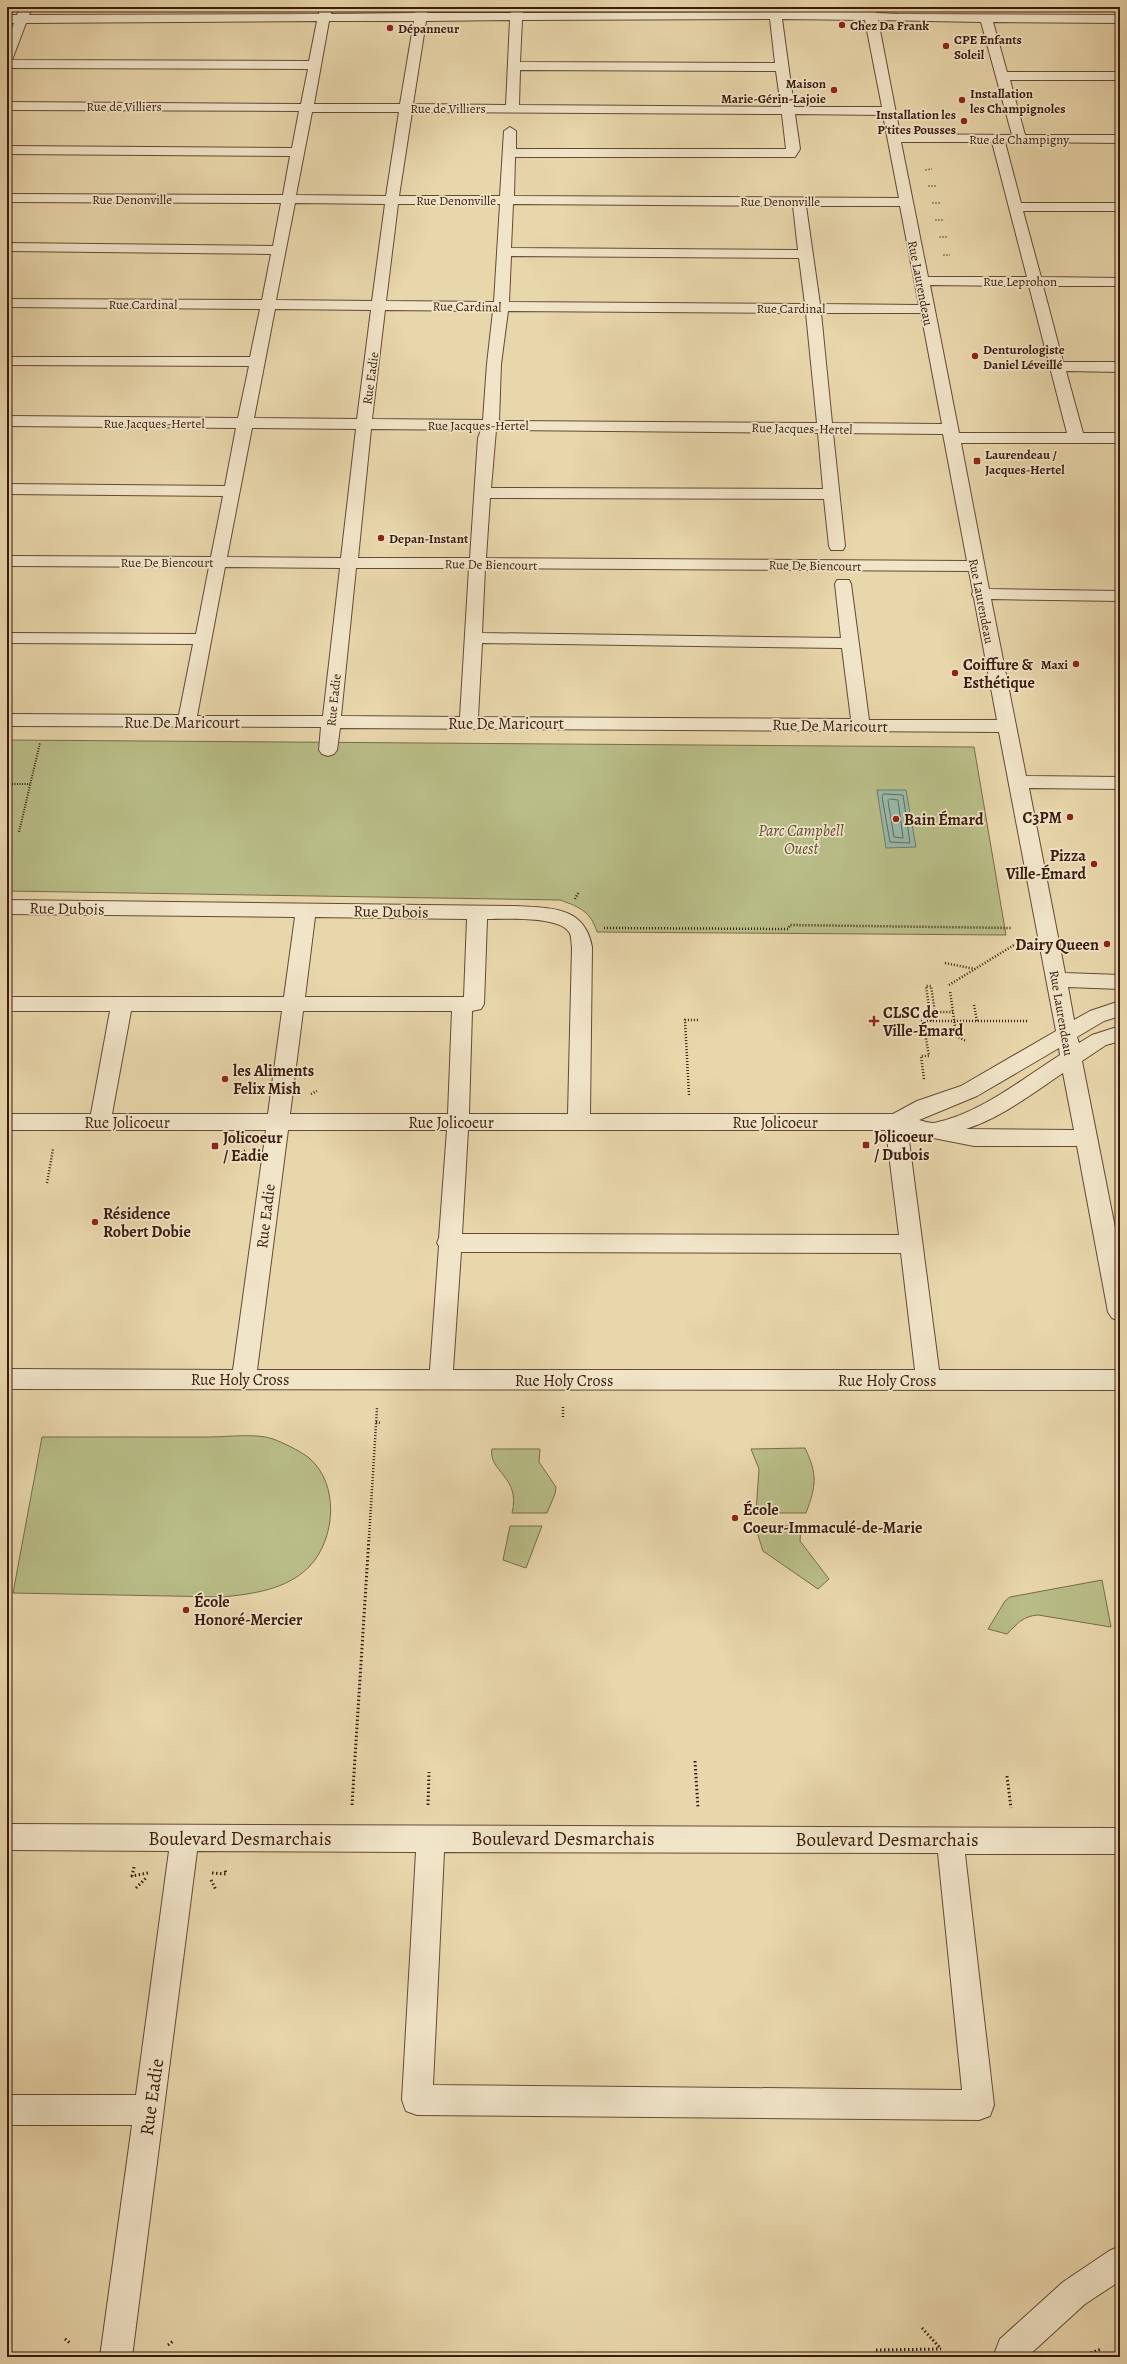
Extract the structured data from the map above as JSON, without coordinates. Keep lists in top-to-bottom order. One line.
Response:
{"streets":{"street":["Rue de Villiers","Rue de Champigny","Rue Denonville","Rue Leprohon","Rue Laurendeau","Rue Cardinal","Rue Eadie","Rue Jacques-Hertel","Rue De Biencourt","Rue De Maricourt","Rue Dubois","Rue Jolicoeur","Rue Holy Cross","Boulevard Desmarchais"]},"crossings":[["Rue de Villiers","Rue Laurendeau"],["Rue de Villiers","Rue Eadie"],["Rue de Champigny","Rue Laurendeau"],["Rue Denonville","Rue Laurendeau"],["Rue Denonville","Rue Eadie"],["Rue Leprohon","Rue Laurendeau"],["Rue Laurendeau","Rue Cardinal"],["Rue Laurendeau","Rue Jacques-Hertel"],["Rue Laurendeau","Rue De Biencourt"],["Rue Laurendeau","Rue De Maricourt"],["Rue Laurendeau","Rue Jolicoeur"],["Rue Cardinal","Rue Eadie"],["Rue Eadie","Rue Jacques-Hertel"],["Rue Eadie","Rue De Biencourt"],["Rue Eadie","Rue De Maricourt"],["Rue Eadie","Rue Dubois"],["Rue Eadie","Rue Jolicoeur"],["Rue Eadie","Rue Holy Cross"],["Rue Eadie","Boulevard Desmarchais"],["Rue Dubois","Rue Jolicoeur"]],"parks":["Parc Campbell Ouest"],"places":{"other":["Chez Da Frank","Dépanneur","CPE Enfants Soleil","Maison Marie-Gérin-Lajoie","Installation les Champignoles","Installation les P'tites Pousses","Denturologiste Daniel Léveillé","Depan-Instant","Maxi","Coiffure & Esthétique","C3PM","Bain Émard","Pizza Ville-Émard","Dairy Queen","les Aliments Felix Mish","Résidence Robert Dobie","École Coeur-Immaculé-de-Marie","École Honoré-Mercier"],"transit":["Laurendeau / Jacques-Hertel","Jolicoeur / Dubois","Jolicoeur / Eadie"],"health":["CLSC de Ville-Émard"]}}
